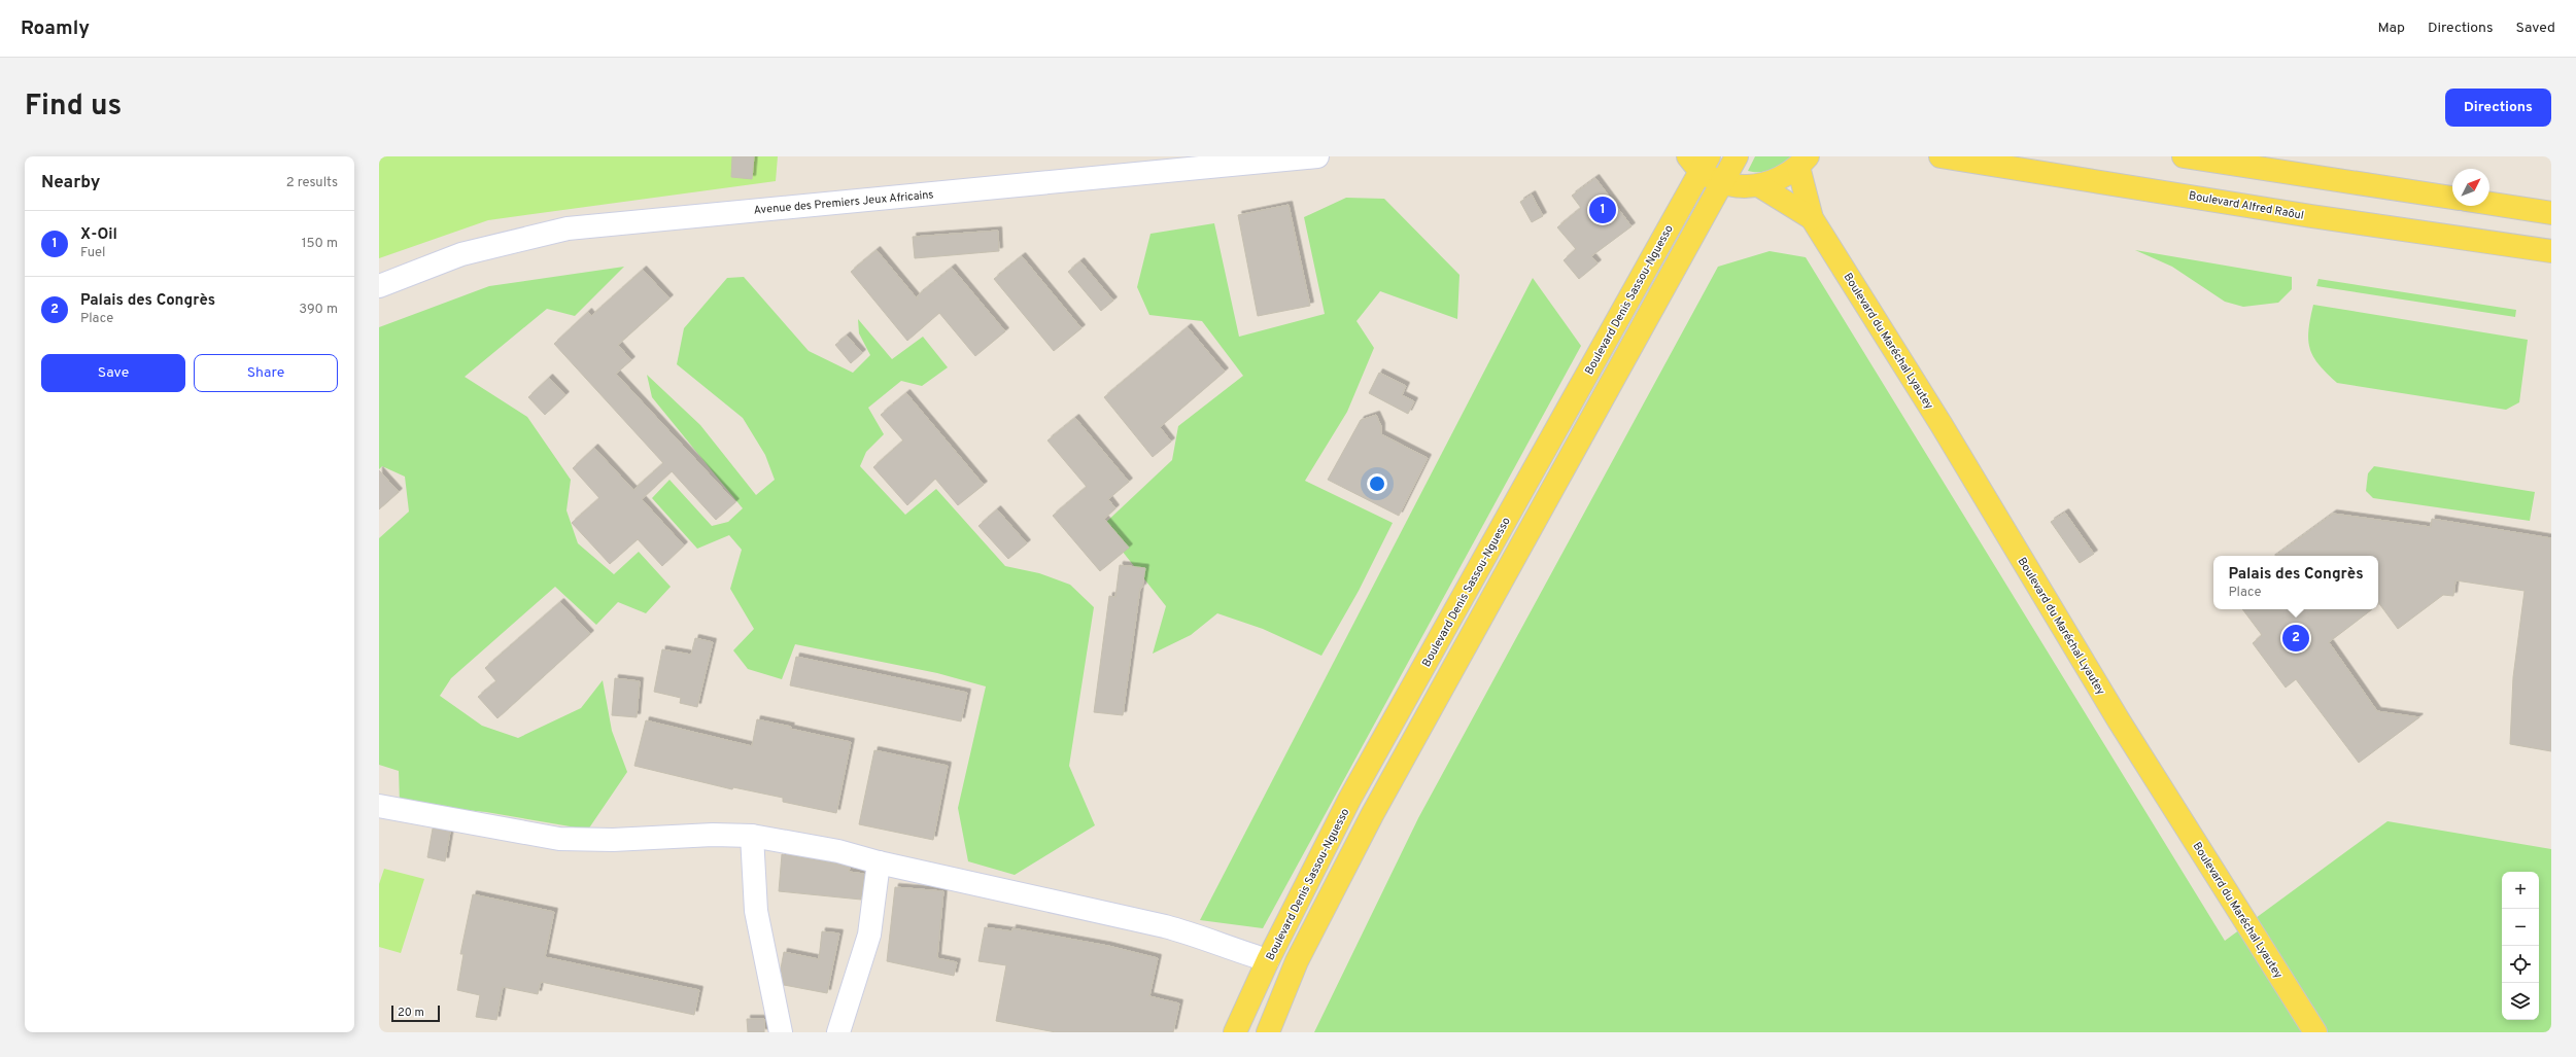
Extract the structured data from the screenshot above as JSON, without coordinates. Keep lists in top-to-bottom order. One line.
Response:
{"streets":{"main road":["Boulevard Alfred Raôul","Boulevard Denis Sassou-Nguesso","Boulevard du Maréchal Lyautey"],"street":["Avenue des Premiers Jeux Africains"]},"scale_bar":"20 m","north":"top right","page":{"header":"Roamly","nav":["Map","Directions","Saved"],"title":"Find us","buttons":["Directions",["Save","Share"]],"heading":["Nearby","2 results"],"pins":["1","2"],"list":[{"mark":"1","name":"X-Oil","note":"Fuel","value":"150 m"},{"mark":"2","name":"Palais des Congrès","note":"Place","value":"390 m"}],"popup":["Palais des Congrès","Place"],"map_buttons":["+","−"],"scale":"20 m"}}
